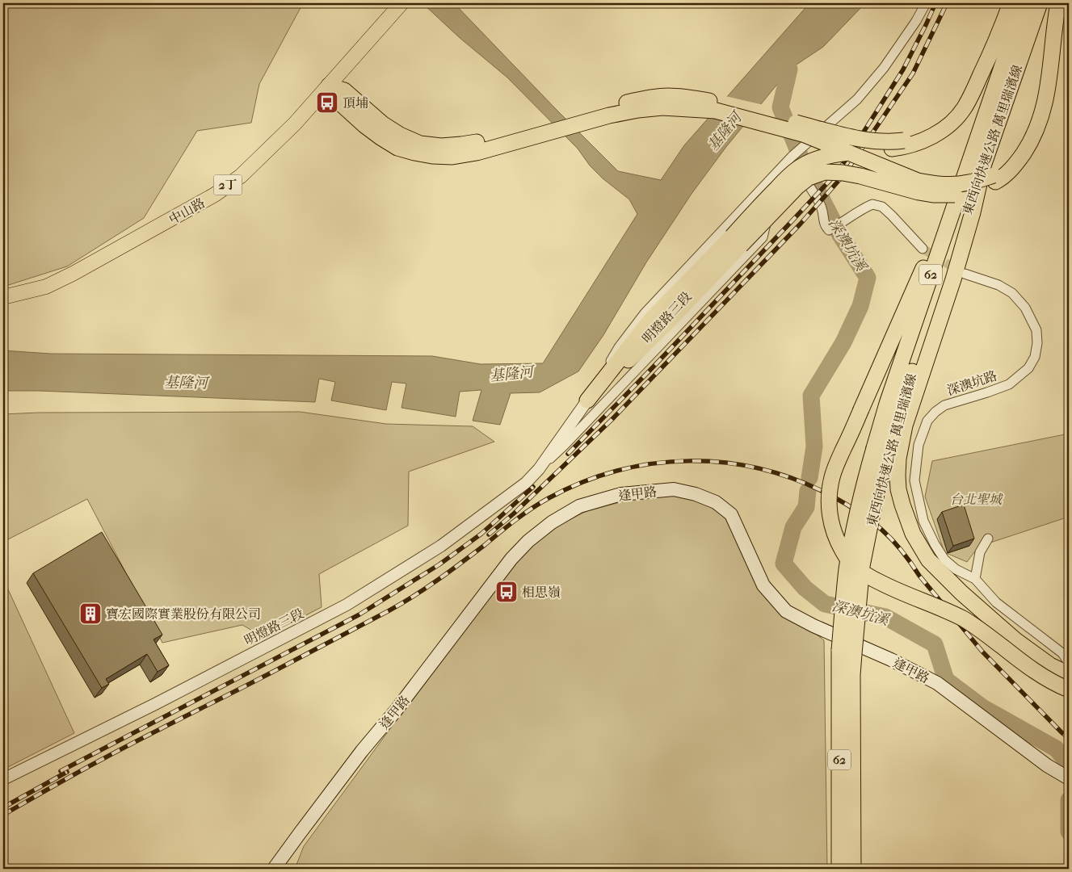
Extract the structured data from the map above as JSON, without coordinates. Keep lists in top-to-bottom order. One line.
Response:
{"streets":{"highway":["東西向快速公路 萬里瑞濱線","62"],"main road":["2丁","中山路","逢甲路"],"street":["明燈路三段","深澳坑路"]},"water":["基隆河","深澳坑溪"],"parks":["台北聖城"],"places":{"bus stop":["頂埔","相思嶺"],"building":["寶宏國際實業股份有限公司"]}}
